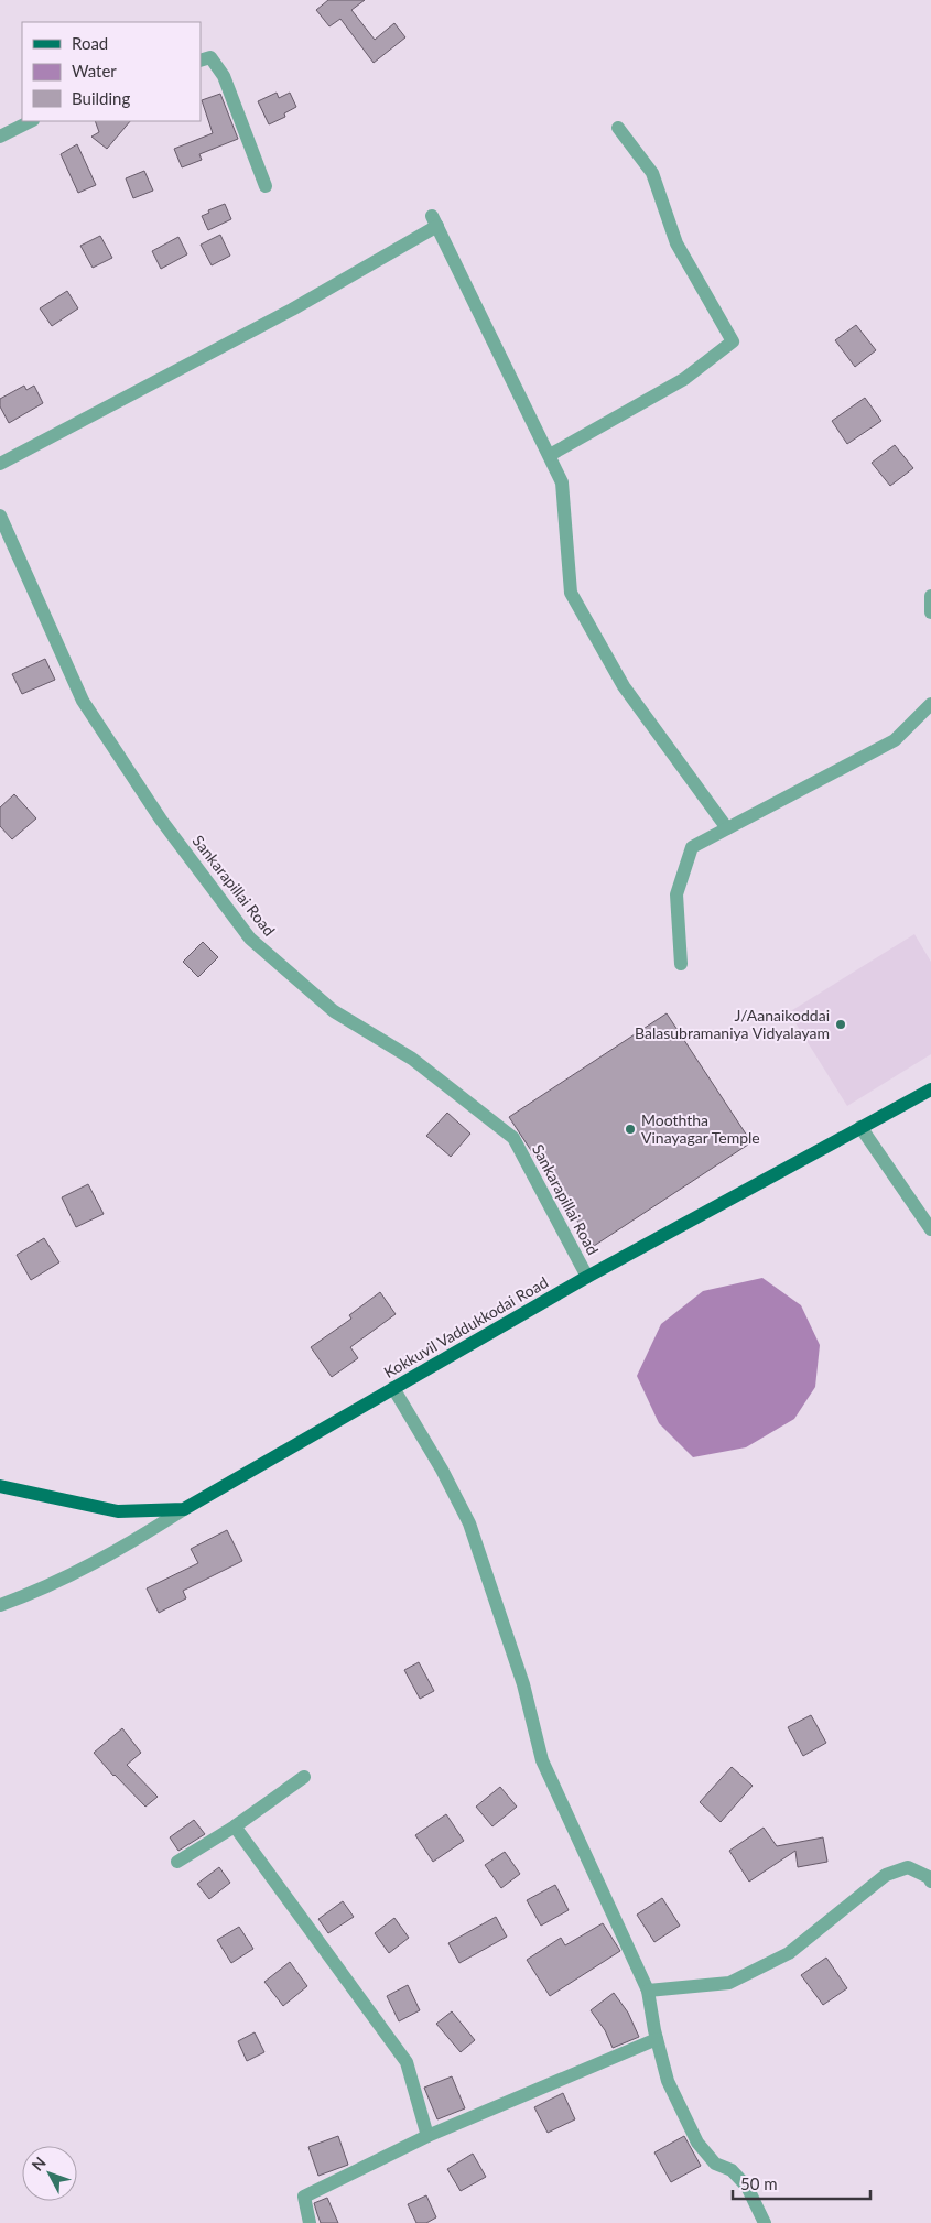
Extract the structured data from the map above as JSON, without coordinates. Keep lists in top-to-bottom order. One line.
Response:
{"streets":{"main road":["Kokkuvil Vaddukkodai Road"],"street":["Sankarapillai Road"]},"crossings":[["Sankarapillai Road","Kokkuvil Vaddukkodai Road"]],"places":["J/Aanaikoddai Balasubramaniya Vidyalayam","Mooththa Vinayagar Temple"],"legend":["Road","Water","Building"],"scale_bar":"50 m","north":"top left"}
